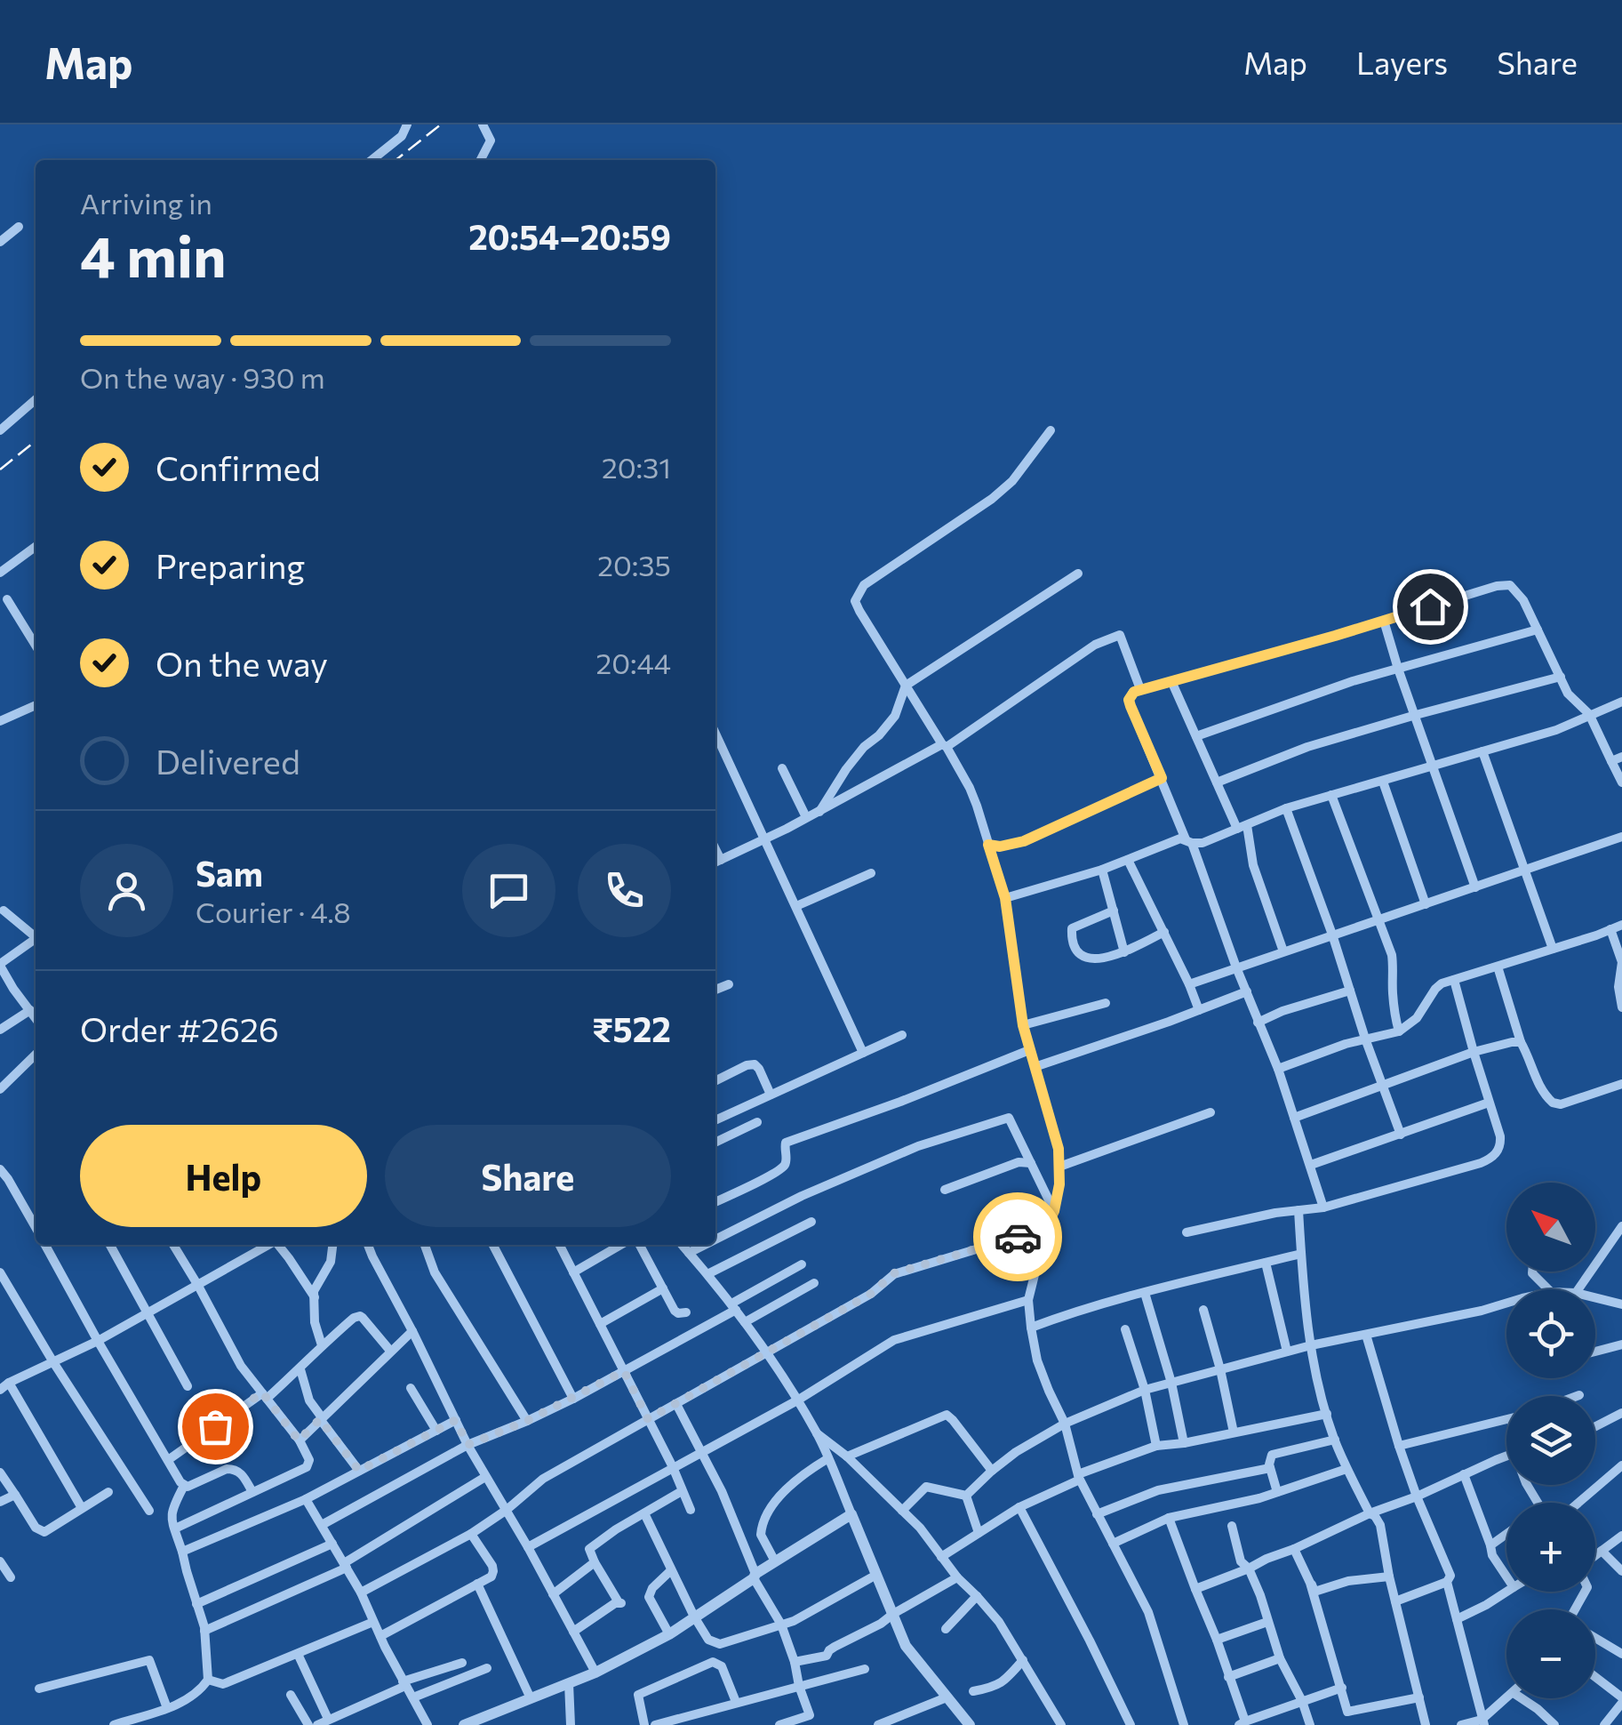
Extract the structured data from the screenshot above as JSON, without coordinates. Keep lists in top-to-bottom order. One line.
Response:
{"north":"top left","page":{"header":"Map","nav":["Map","Layers","Share"],"heading":["4 min","Arriving in","20:54–20:59"],"panel":["Sam","Courier · 4.8","Order #2626","₹522"],"bar":"On the way · 930 m","list":[["Confirmed","20:31"],["Preparing","20:35"],["On the way","20:44"],"Delivered"],"buttons":["Help","Share"],"map_buttons":["+","−"]}}
